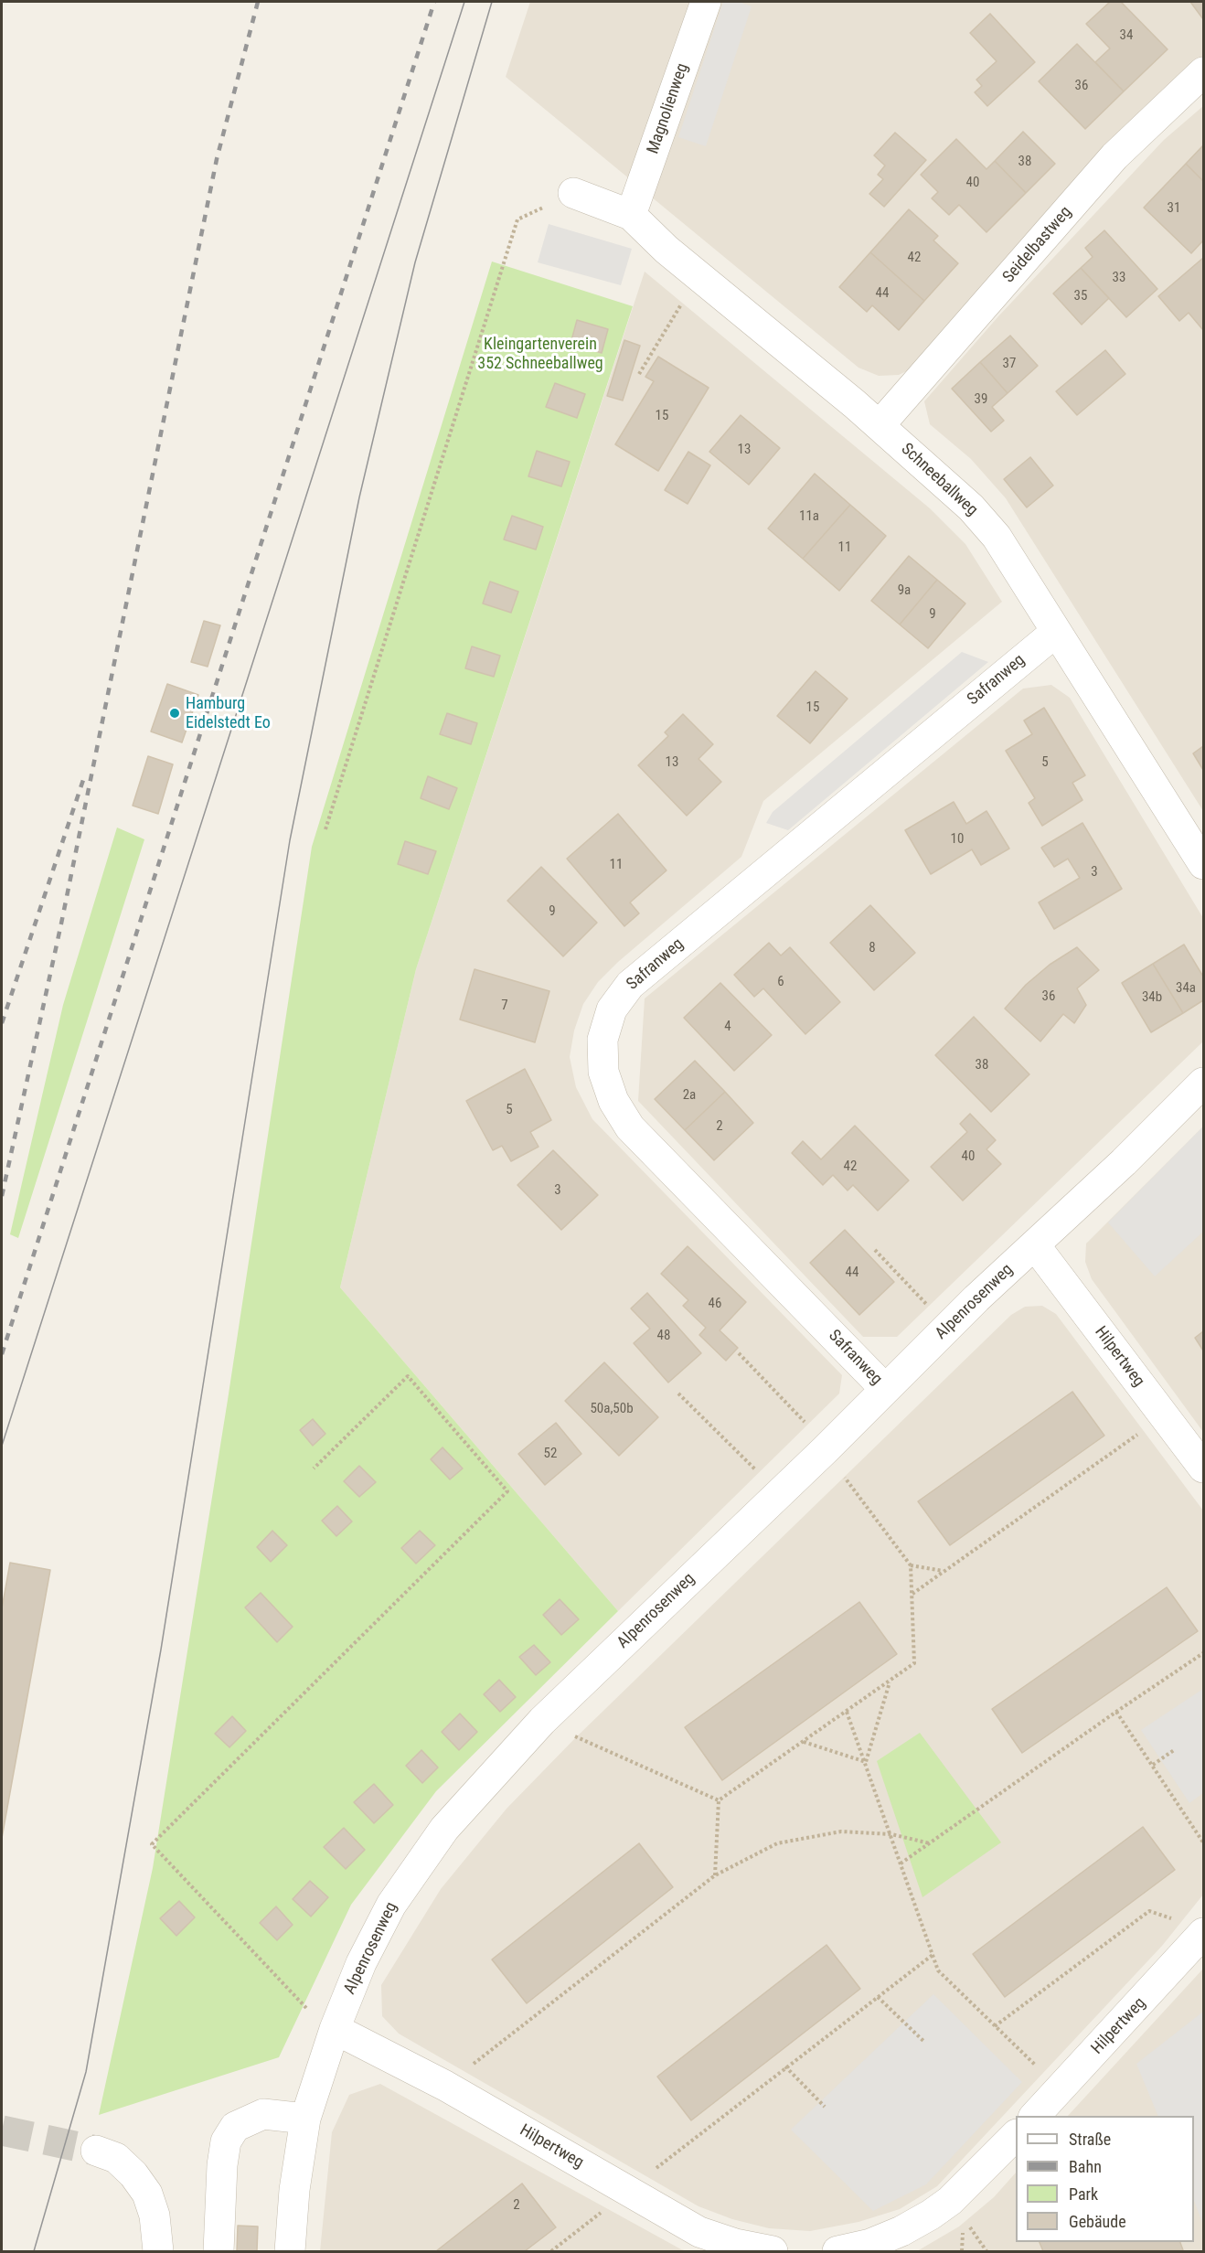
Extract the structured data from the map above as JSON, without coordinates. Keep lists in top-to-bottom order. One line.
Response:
{"streets":{"street":["Magnolienweg","Seidelbastweg","Schneeballweg","Safranweg","Alpenrosenweg","Hilpertweg"]},"crossings":[["Magnolienweg","Schneeballweg"],["Seidelbastweg","Schneeballweg"],["Schneeballweg","Safranweg"],["Safranweg","Alpenrosenweg"],["Alpenrosenweg","Hilpertweg"]],"parks":["Kleingartenverein 352 Schneeballweg"],"places":["Hamburg Eidelstedt Eo"],"house_numbers":["34","36","38","40","31","42","33","44","35","37","39","15","13","11a","11","9a","9","15","13","5","10","11","3","9","8","6","34a","36","34b","7","4","38","2a","5","2","40","42","3","44","46","48","50a,50b","52","2"],"legend":["Straße","Bahn","Park","Gebäude"]}
